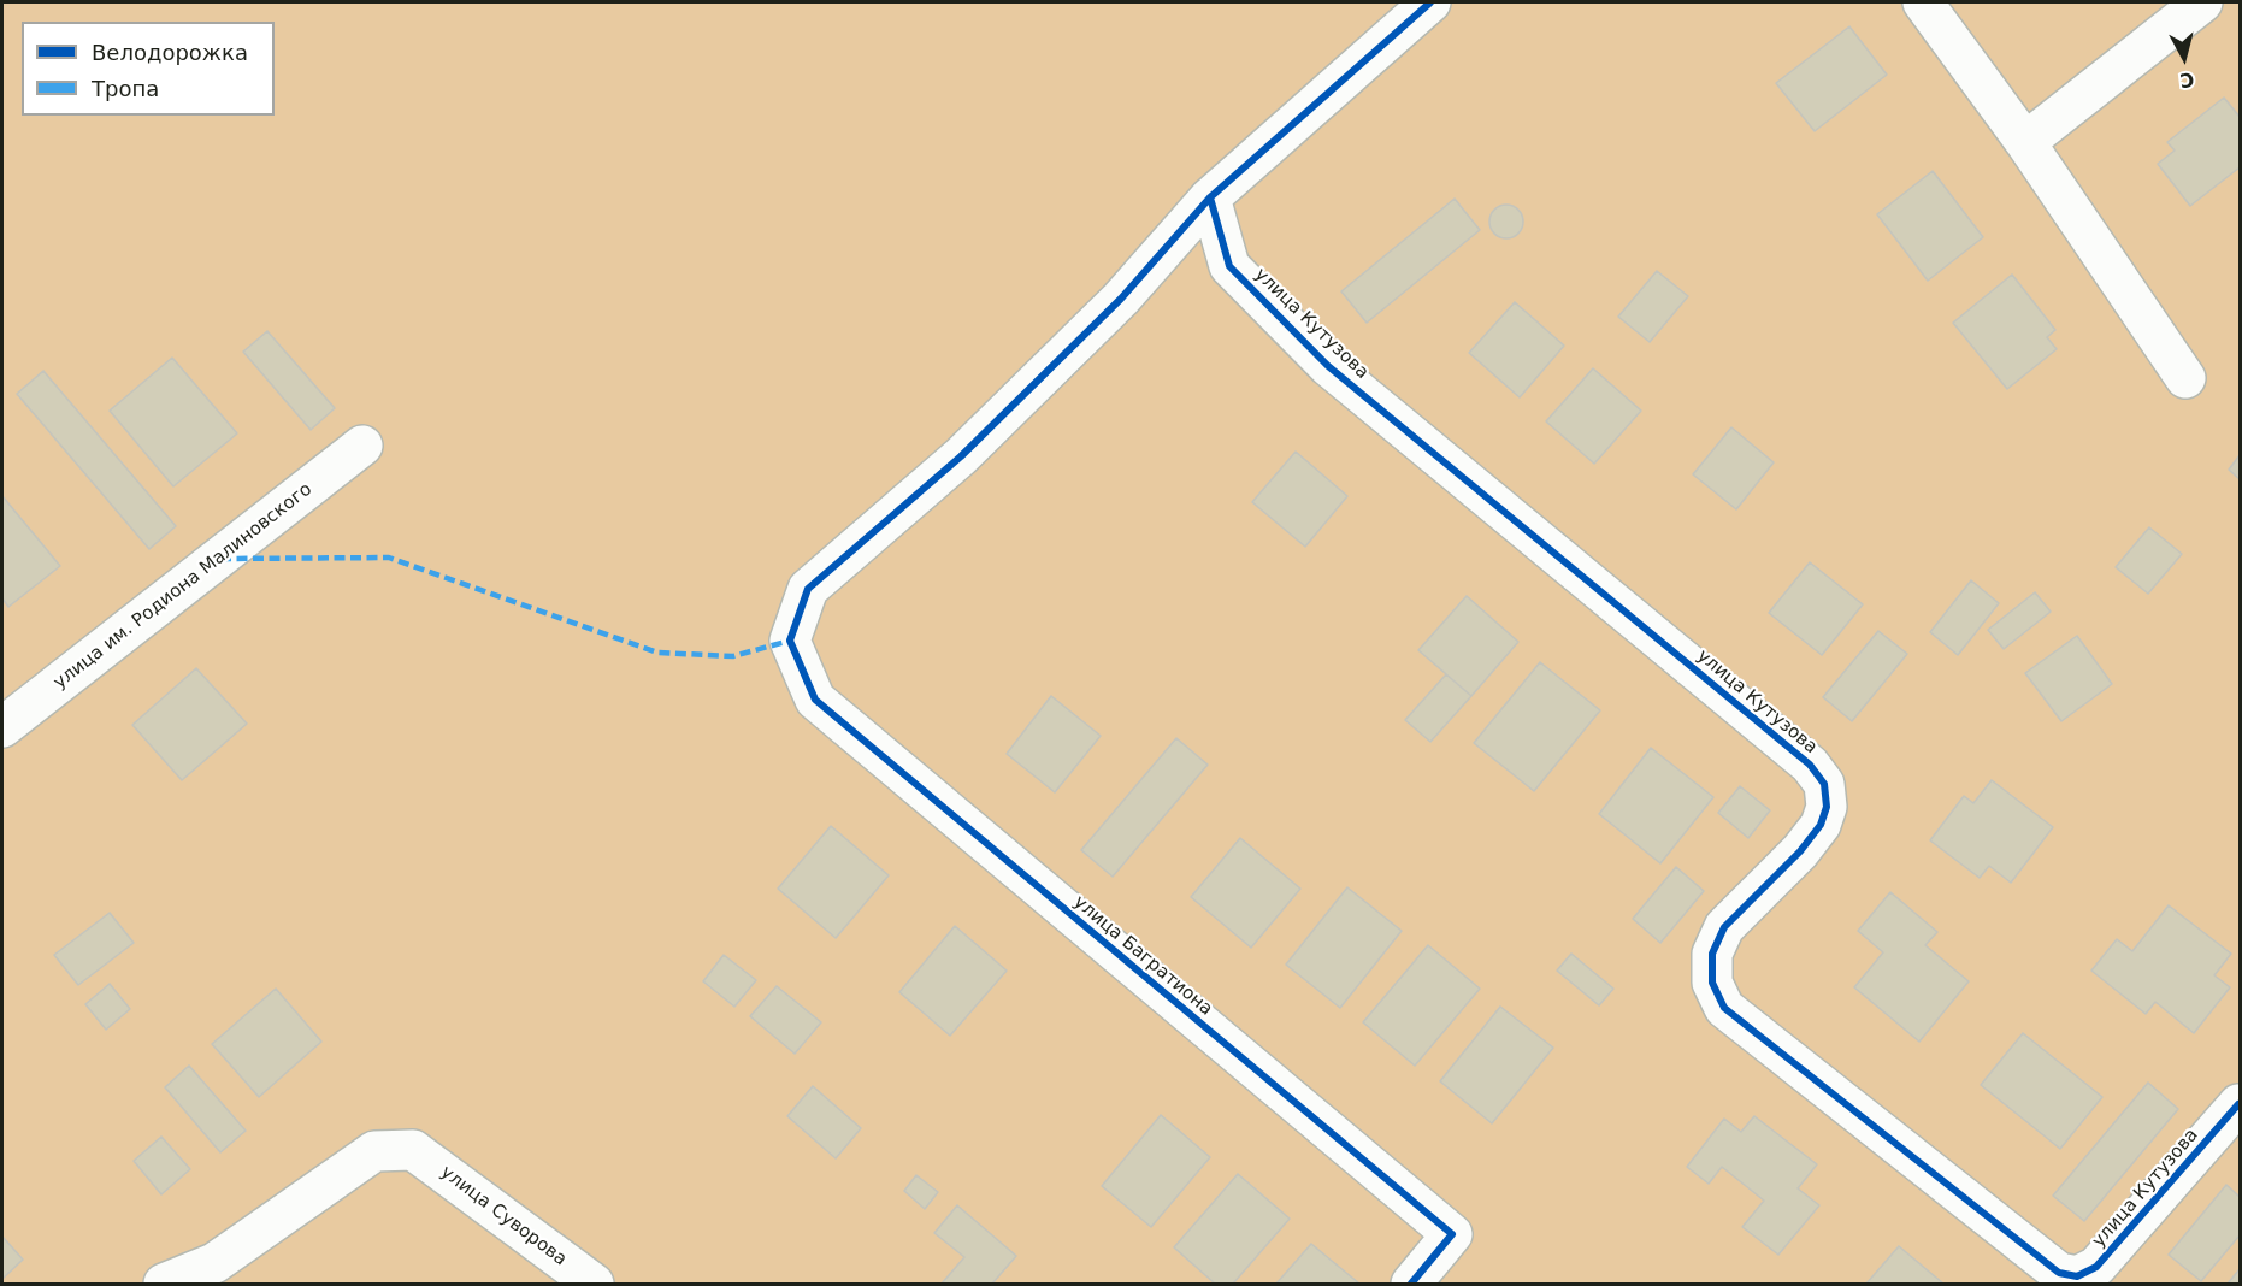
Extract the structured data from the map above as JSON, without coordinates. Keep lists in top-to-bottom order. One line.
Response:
{"streets":{"street":["улица Кутузова","улица им. Родиона Малиновского","улица Багратиона","улица Суворова"]},"crossings":[["улица Кутузова","улица Багратиона"]],"legend":["Велодорожка","Тропа"],"north":"bottom"}
